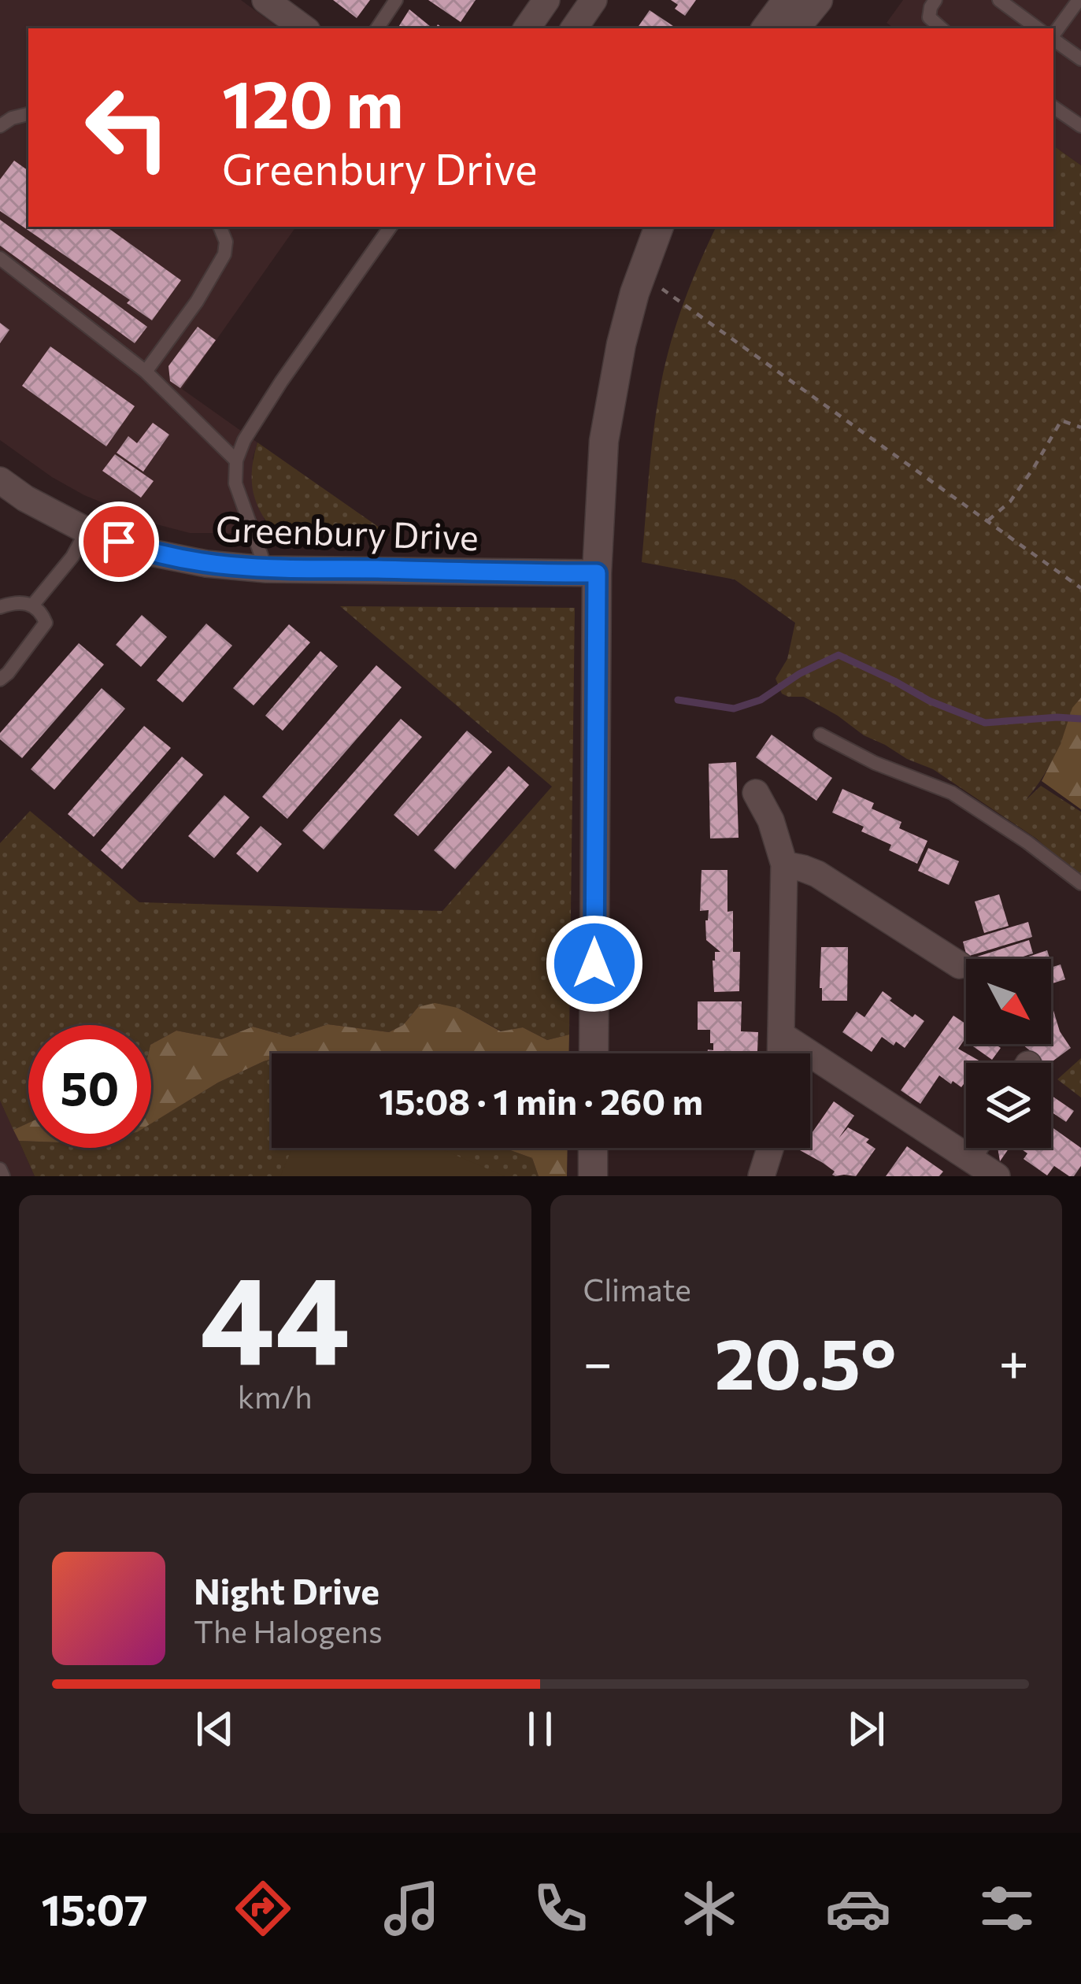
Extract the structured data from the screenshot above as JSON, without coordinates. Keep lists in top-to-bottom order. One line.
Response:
{"streets":{"street":["Greenbury Drive"]},"north":"bottom right","page":{"turn":["120 m","Greenbury Drive"],"limit":"50","trip":"15:08 · 1 min · 260 m","tile":[["44","km/h"],"Climate"],"heat":["−","20.5°","+"],"song":["Night Drive","The Halogens"],"tabs":"15:07"}}
